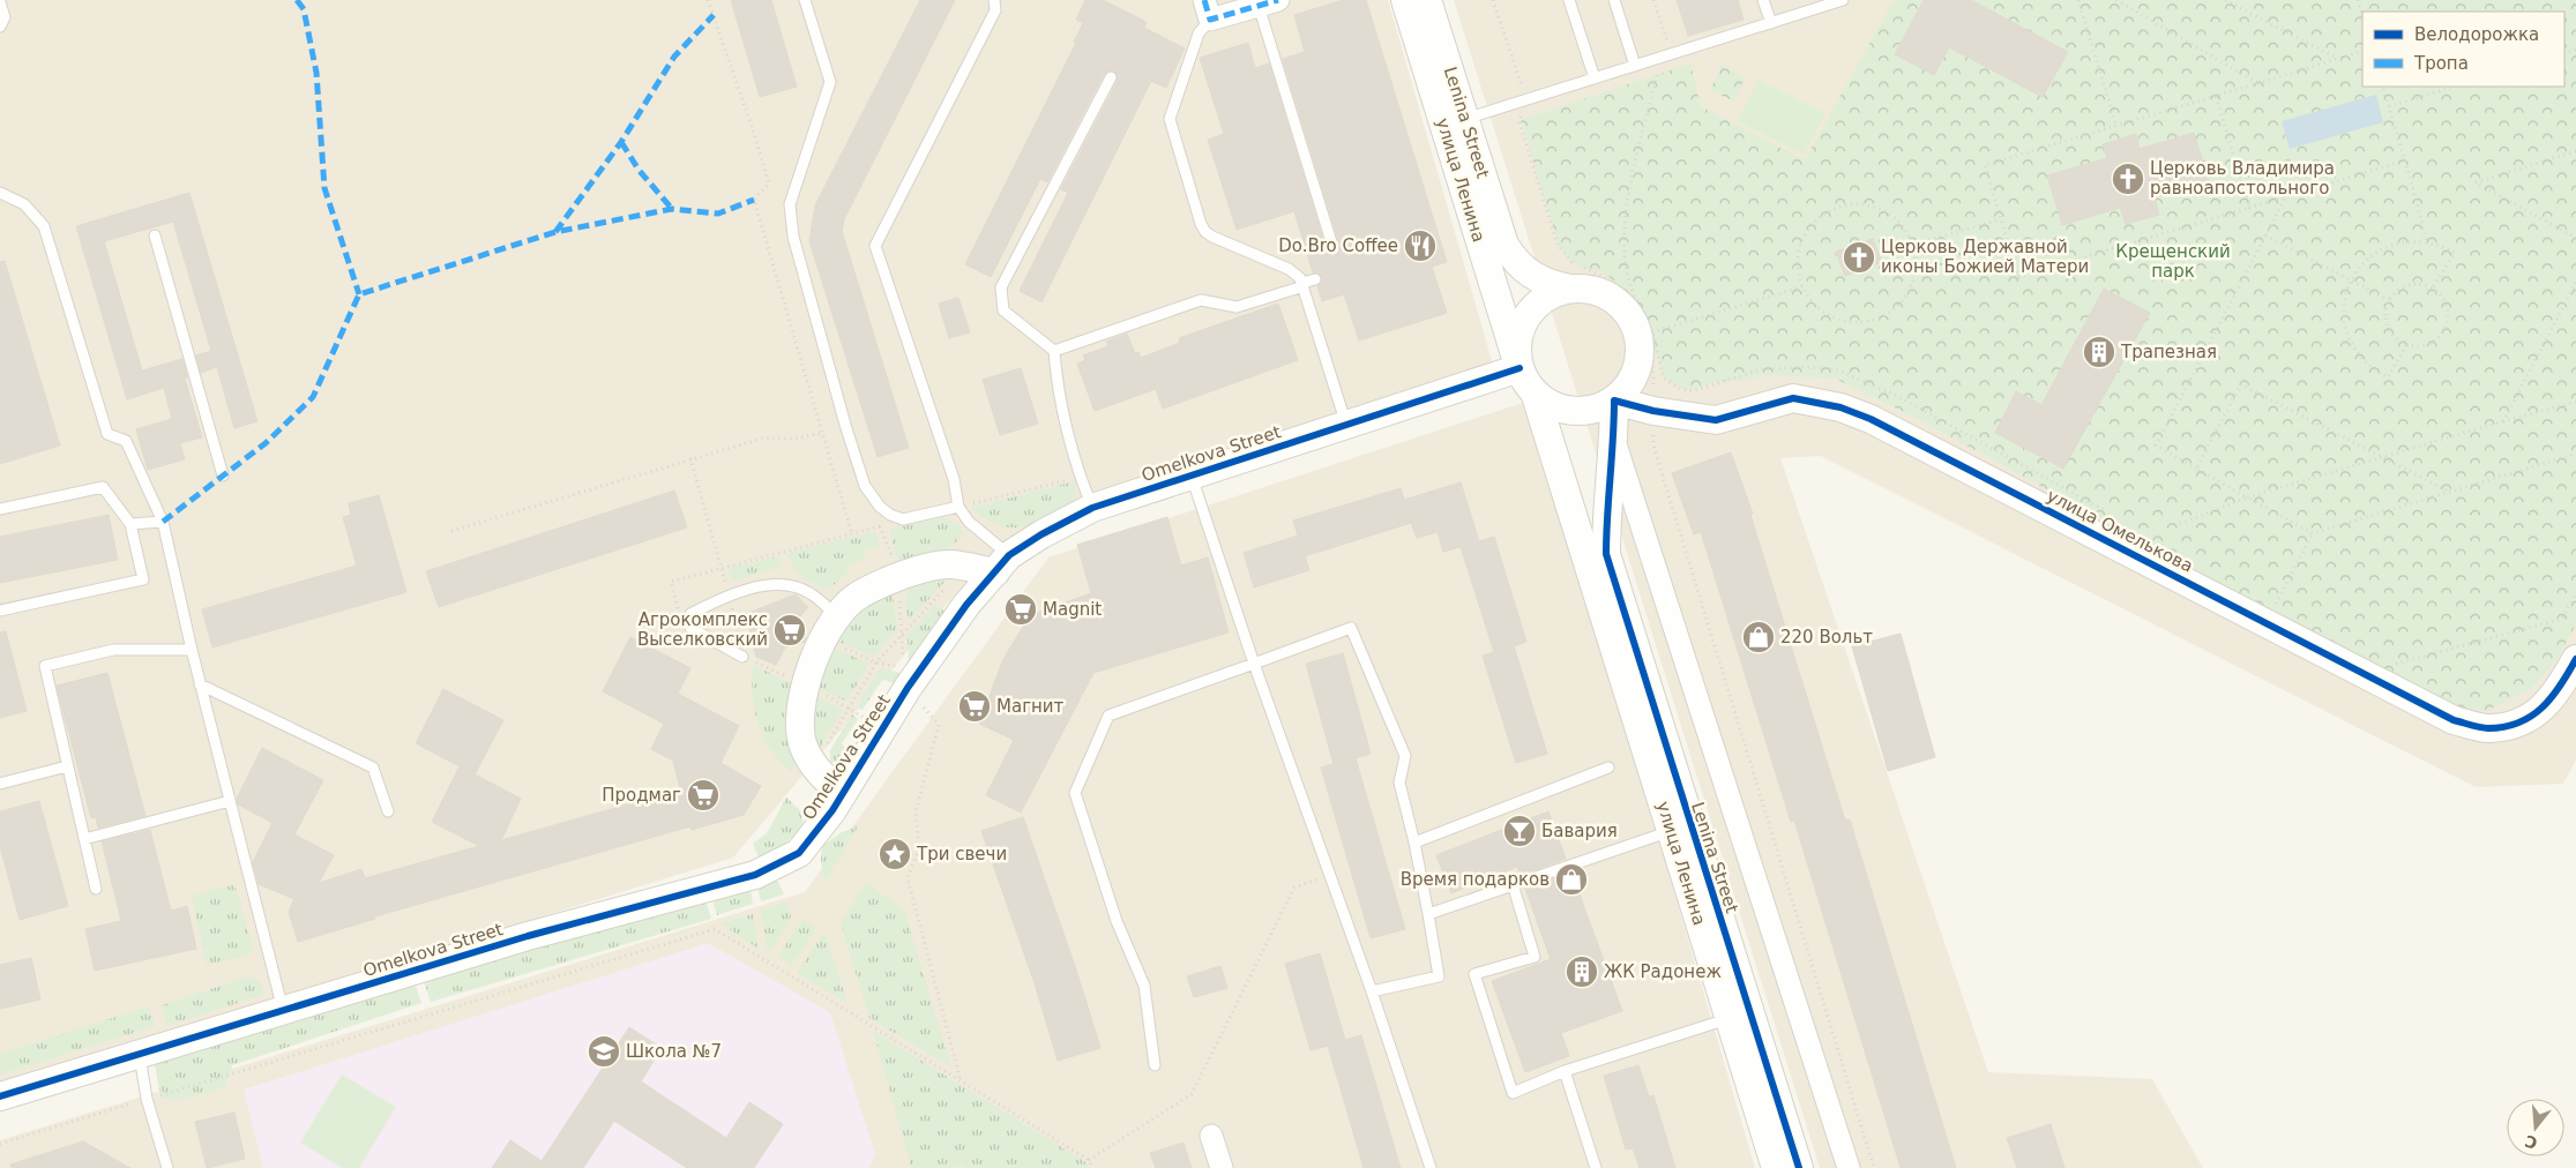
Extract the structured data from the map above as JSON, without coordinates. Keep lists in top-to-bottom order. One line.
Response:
{"streets":{"street":["Lenina Street","улица Ленина","Omelkova Street","улица Омелькова"]},"crossings":[["Lenina Street","улица Ленина"],["Lenina Street","Omelkova Street"],["Lenina Street","улица Омелькова"],["улица Ленина","Omelkova Street"],["улица Ленина","улица Омелькова"],["Omelkova Street","улица Омелькова"]],"parks":["Крещенский парк"],"places":{"church":["Церковь Владимира равноапостольного","Церковь Державной иконы Божией Матери"],"restaurant":["Do.Bro Coffee"],"building":["Трапезная","ЖК Радонеж"],"supermarket":["Magnit","Агрокомплекс Выселковский","Магнит","Продмаг"],"shop":["220 Вольт","Время подарков"],"bar":["Бавария"],"place":["Три свечи"],"school or university":["Школа №7"]},"legend":["Велодорожка","Тропа"],"north":"bottom"}
